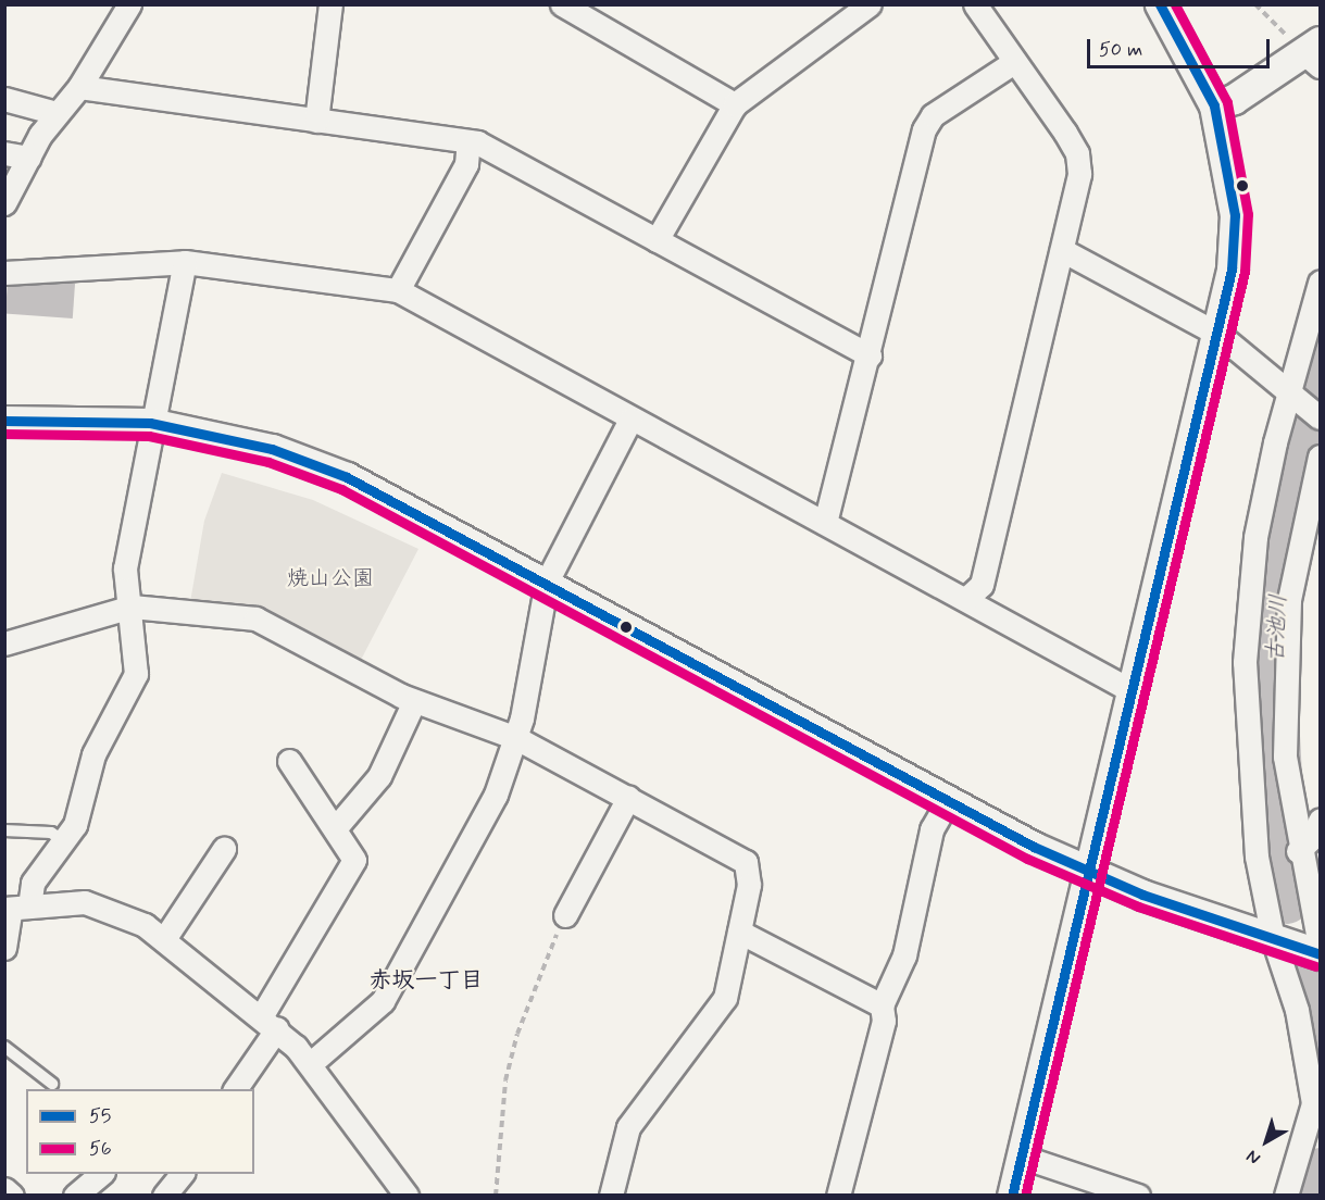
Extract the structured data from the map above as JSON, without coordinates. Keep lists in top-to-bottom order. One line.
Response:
{"districts":["赤坂一丁目"],"water":["古池川"],"parks":["焼山公園"],"lines":["transit line 55","transit line 56"],"legend":["55","56"],"scale_bar":"50 m","north":"bottom left"}
